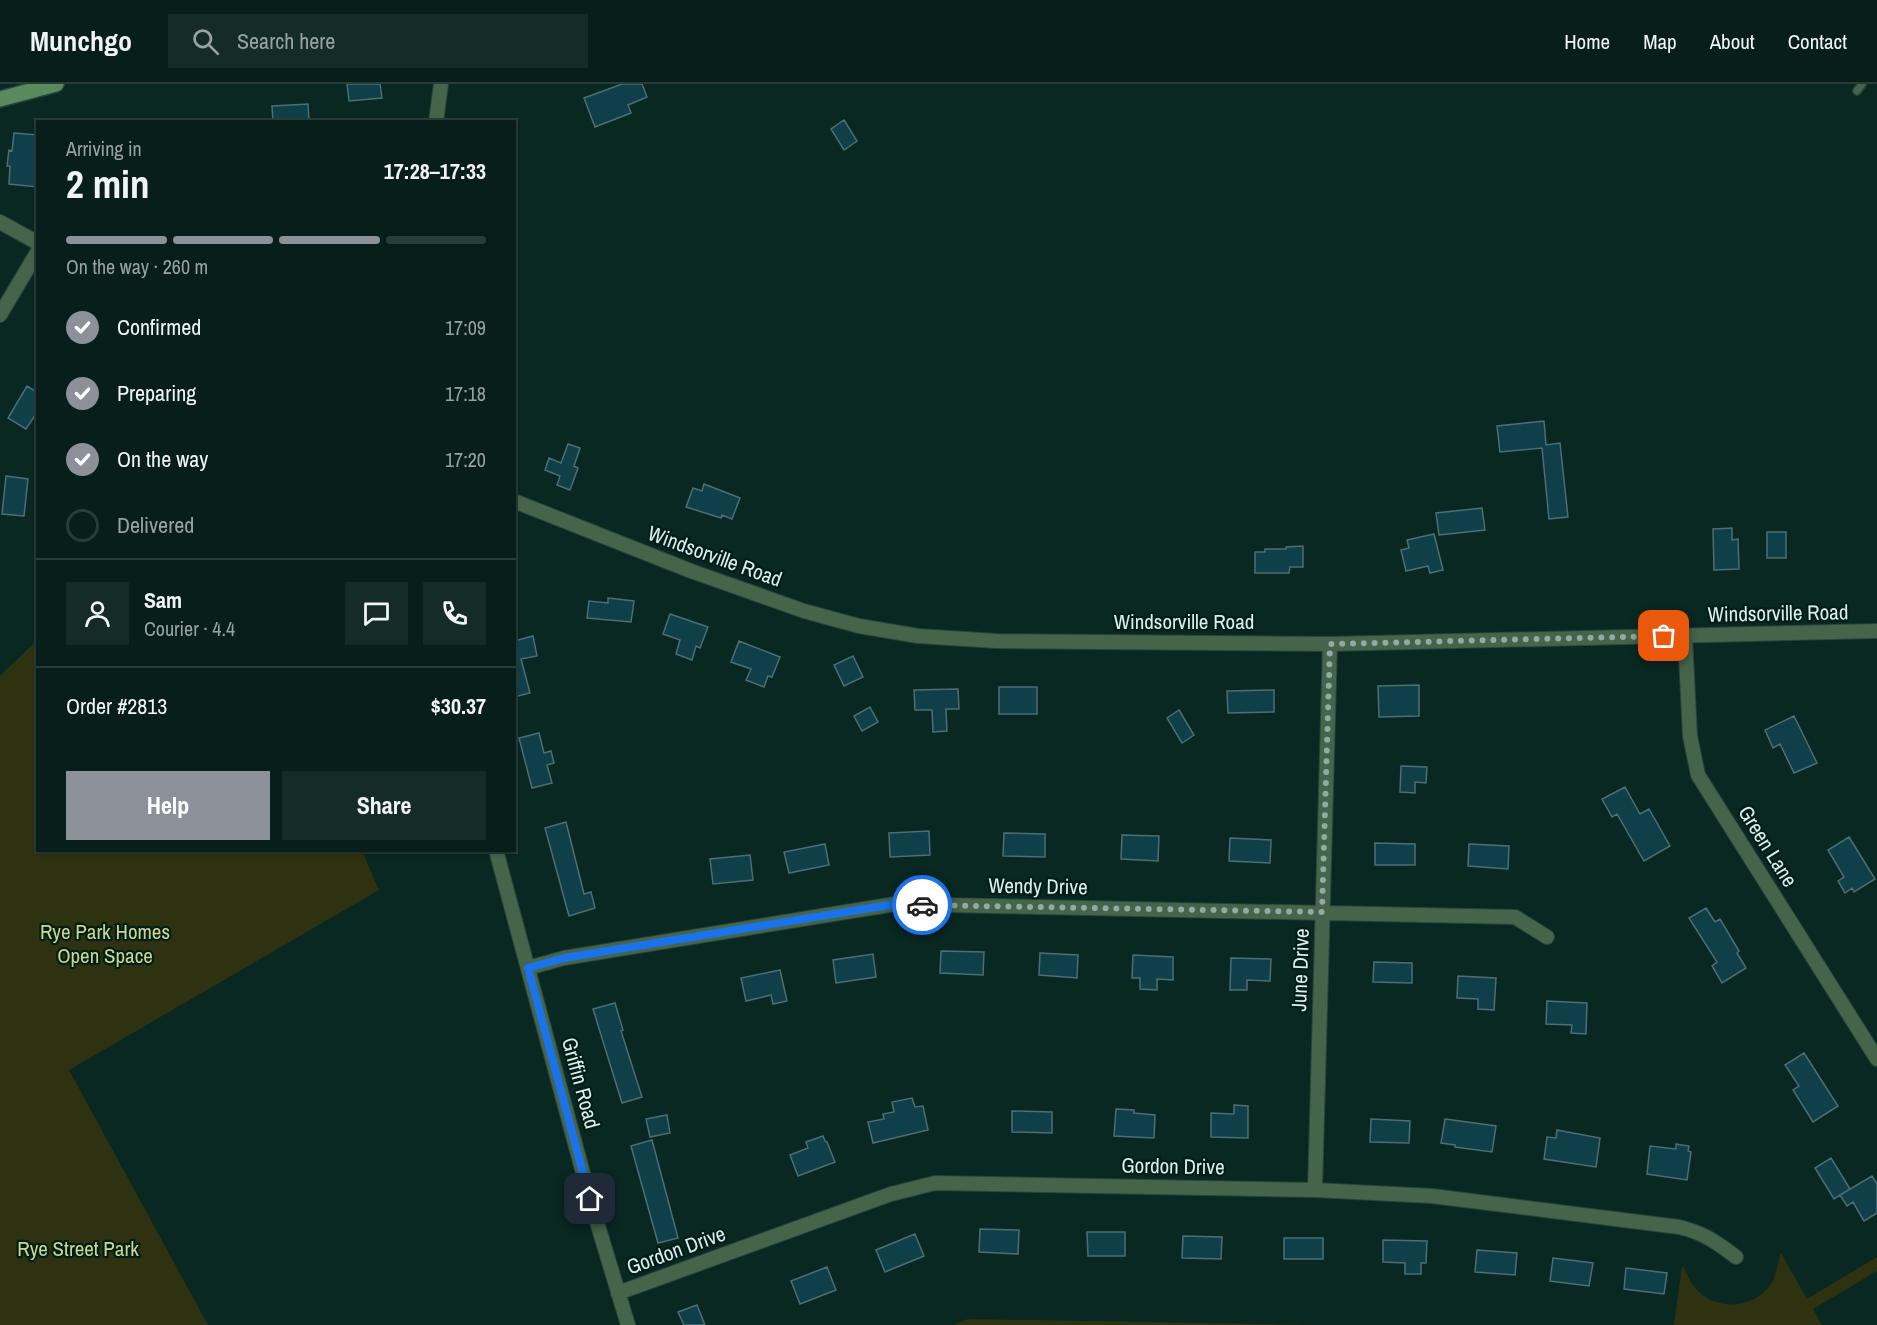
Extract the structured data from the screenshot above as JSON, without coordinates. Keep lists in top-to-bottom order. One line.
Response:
{"streets":{"street":["Windsorville Road","Green Lane","Wendy Drive","June Drive","Griffin Road","Gordon Drive"]},"crossings":[["Windsorville Road","Green Lane"],["Windsorville Road","June Drive"],["Wendy Drive","June Drive"],["Wendy Drive","Griffin Road"],["June Drive","Gordon Drive"],["Griffin Road","Gordon Drive"]],"parks":["Rye Park Homes Open Space","Rye Street Park"],"page":{"header":"Munchgo","search":"Search here","nav":["Home","Map","About","Contact"],"heading":["2 min","Arriving in","17:28–17:33"],"panel":["Sam","Courier · 4.4","Order #2813","$30.37"],"bar":"On the way · 260 m","list":[["Confirmed","17:09"],["Preparing","17:18"],["On the way","17:20"],"Delivered"],"buttons":["Help","Share"]}}
